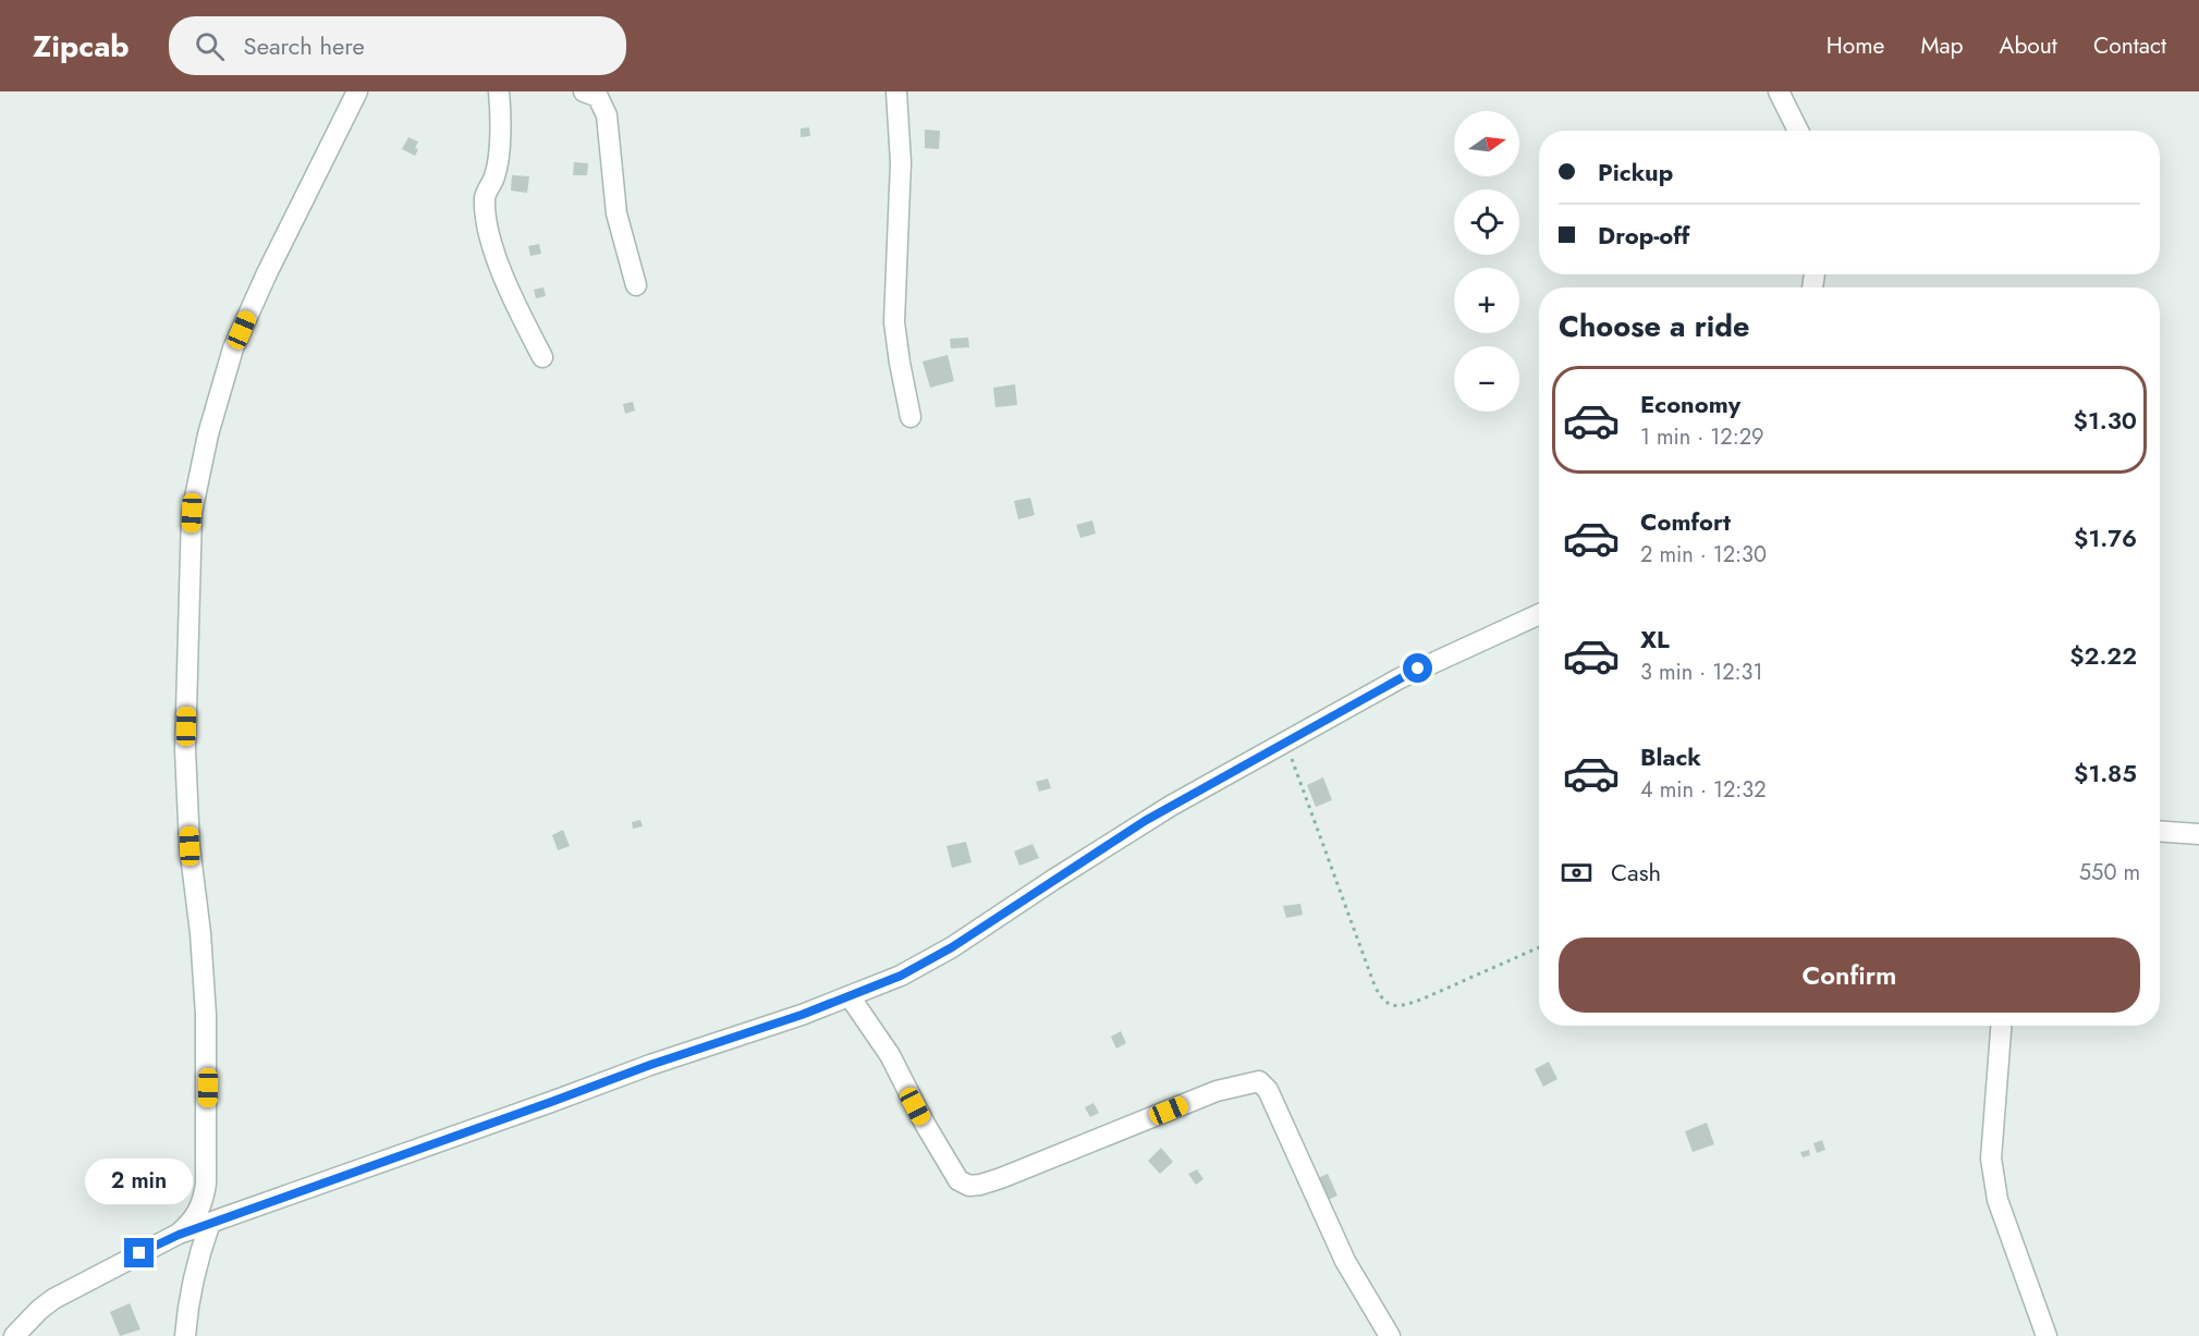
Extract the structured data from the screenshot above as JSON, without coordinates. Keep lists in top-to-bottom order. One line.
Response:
{"north":"right","page":{"header":"Zipcab","search":"Search here","nav":["Home","Map","About","Contact"],"map_buttons":["+","−"],"banner":["Pickup","Drop-off"],"heading":"Choose a ride","list":[{"name":"Economy","note":"1 min · 12:29","value":"$1.30"},{"name":"Comfort","note":"2 min · 12:30","value":"$1.76"},{"name":"XL","note":"3 min · 12:31","value":"$2.22"},{"name":"Black","note":"4 min · 12:32","value":"$1.85"}],"pay":["Cash","550 m"],"buttons":"Confirm","bubble":"2 min"}}
